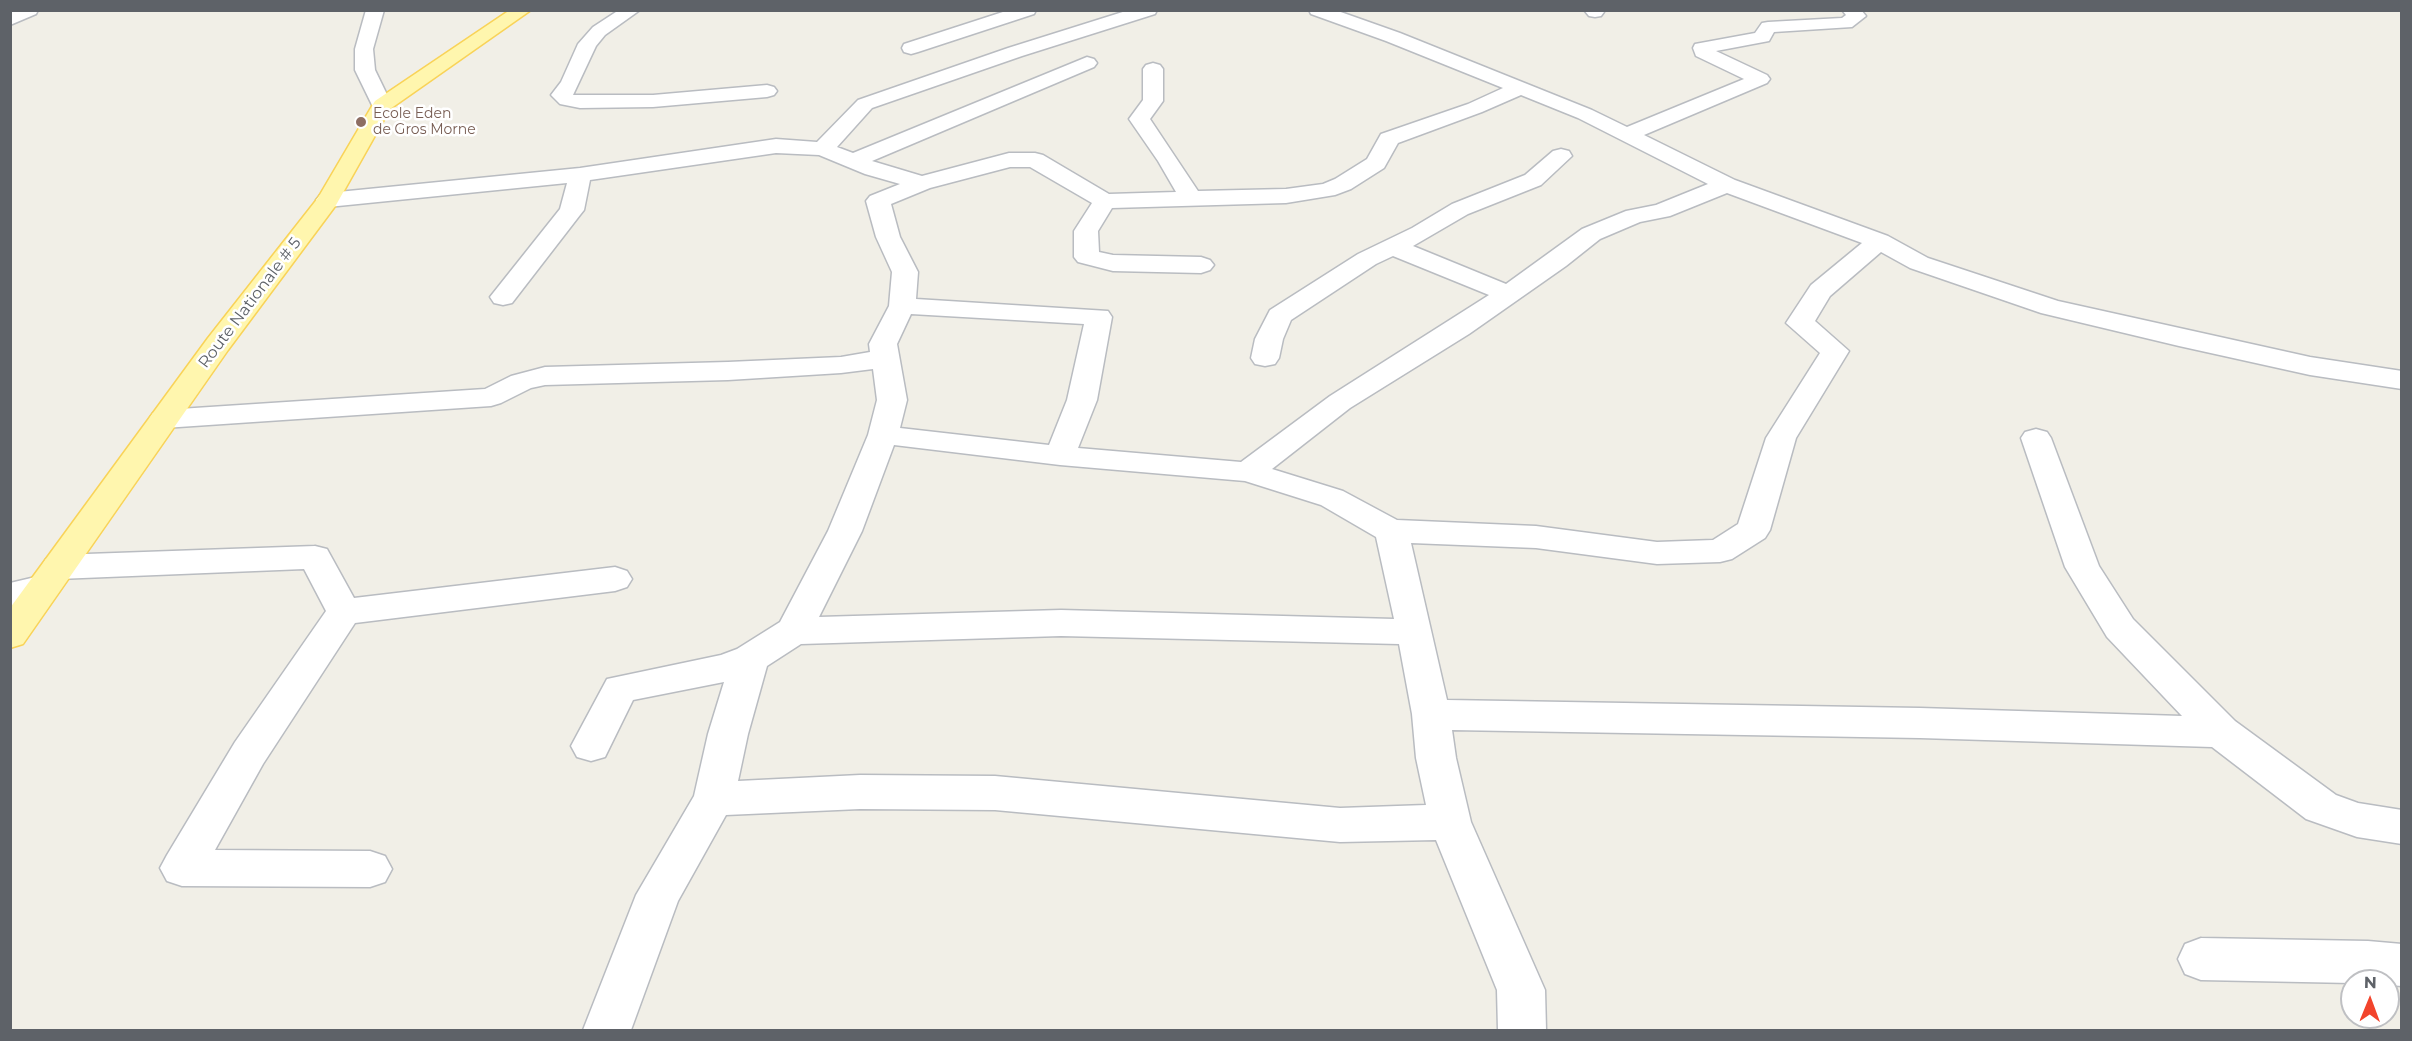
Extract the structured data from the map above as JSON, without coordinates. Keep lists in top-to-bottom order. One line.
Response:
{"streets":{"main road":["Route Nationale # 5"]},"places":["Ecole Eden de Gros Morne"],"north":"top"}
